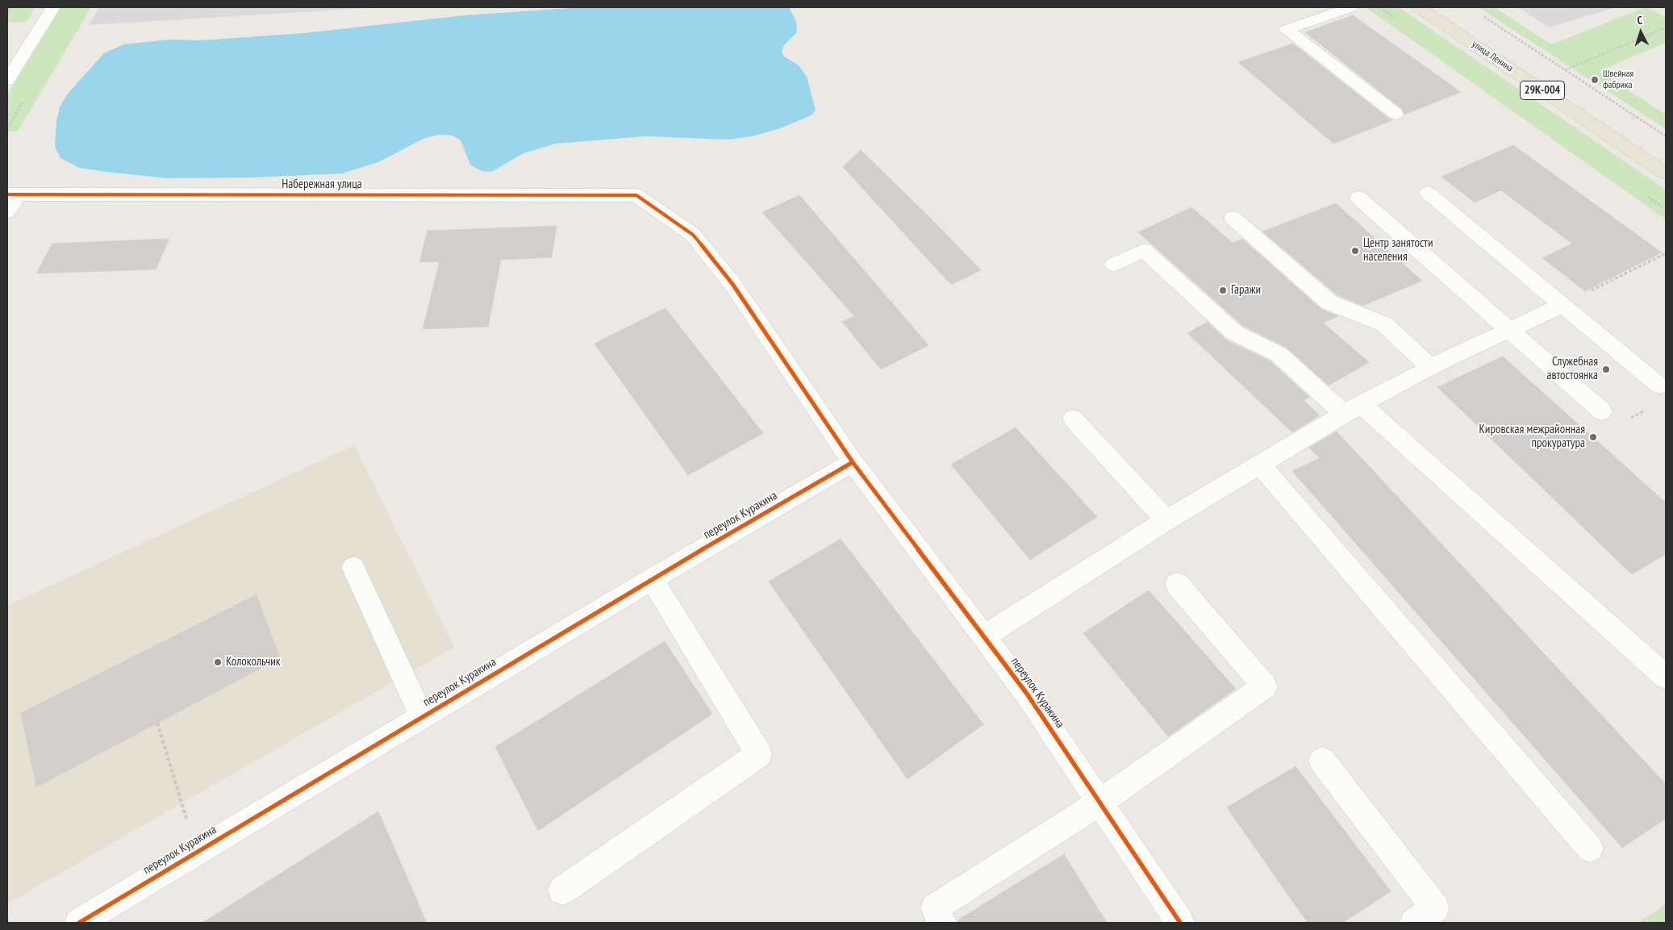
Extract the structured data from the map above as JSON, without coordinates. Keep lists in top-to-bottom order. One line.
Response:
{"streets":{"main road":["улица Ленина","29К-004"],"street":["Набережная улица","переулок Куракина"]},"crossings":[["Набережная улица","переулок Куракина"]],"places":["Швейная фабрика","Центр занятости населения","Гаражи","Служебная автостоянка","Кировская межрайонная прокуратура","Колокольчик"],"north":"top"}
